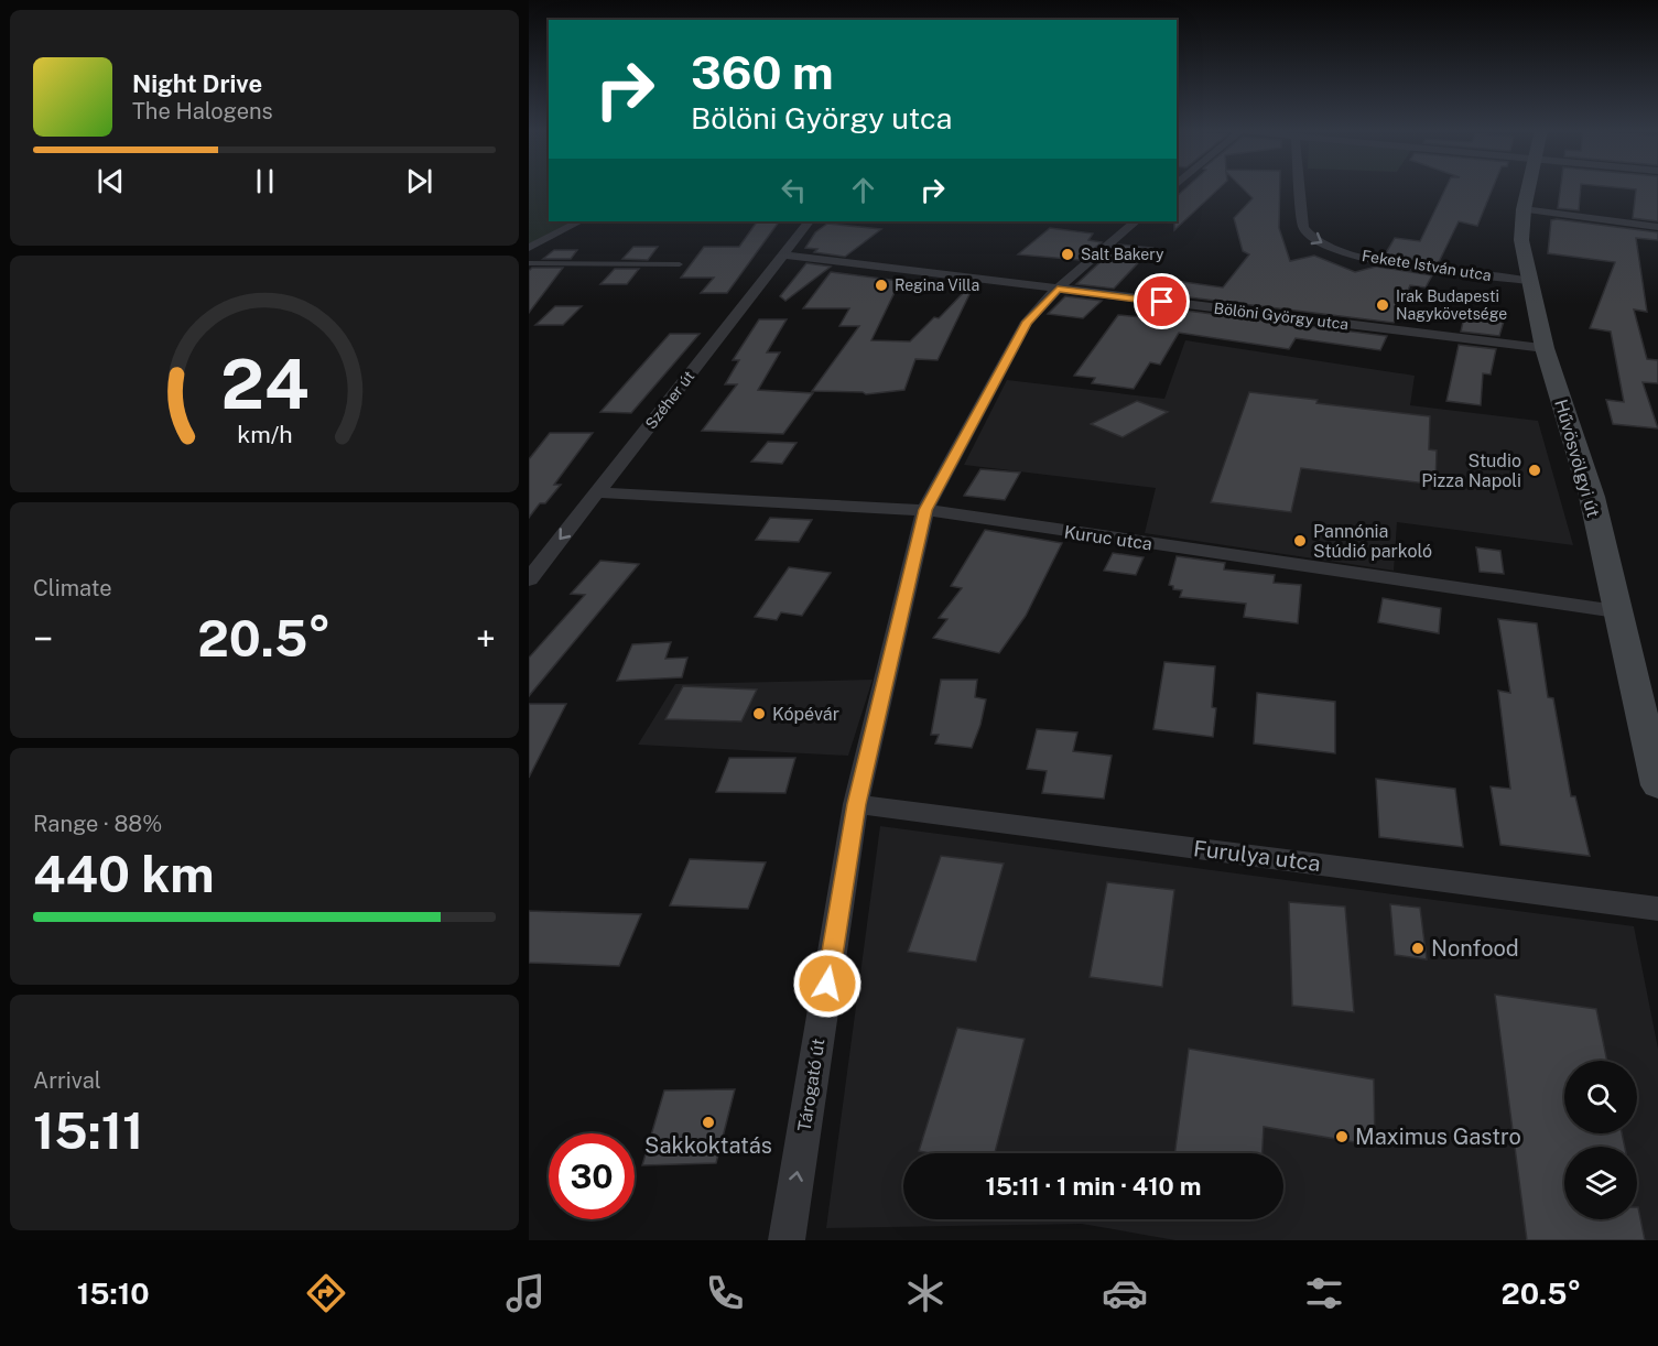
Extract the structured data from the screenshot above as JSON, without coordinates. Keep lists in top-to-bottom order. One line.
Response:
{"streets":{"main road":["Hűvösvölgyi út"],"street":["Fekete István utca","Bölöni György utca","Széher út","Kuruc utca","Furulya utca","Tárogató út"]},"crossings":[["Fekete István utca","Hűvösvölgyi út"],["Bölöni György utca","Széher út"],["Bölöni György utca","Hűvösvölgyi út"],["Bölöni György utca","Tárogató út"],["Széher út","Kuruc utca"],["Hűvösvölgyi út","Kuruc utca"],["Kuruc utca","Tárogató út"],["Furulya utca","Tárogató út"]],"one_way":["Fekete István utca","Tárogató út"],"places":["Salt Bakery","Regina Villa","Irak Budapesti Nagykövetsége","Studio Pizza Napoli","Pannónia Stúdió parkoló","Kópévár","Nonfood","Sakkoktatás","Maximus Gastro"],"page":{"turn":["360 m","Bölöni György utca"],"song":["Night Drive","The Halogens"],"tile":["Climate",["Range · 88%","440 km"],["Arrival","15:11"]],"heat":["−","20.5°","+"],"limit":"30","trip":"15:11 · 1 min · 410 m","tabs":["15:10","20.5°"],"gauge":["24","km/h"]}}
